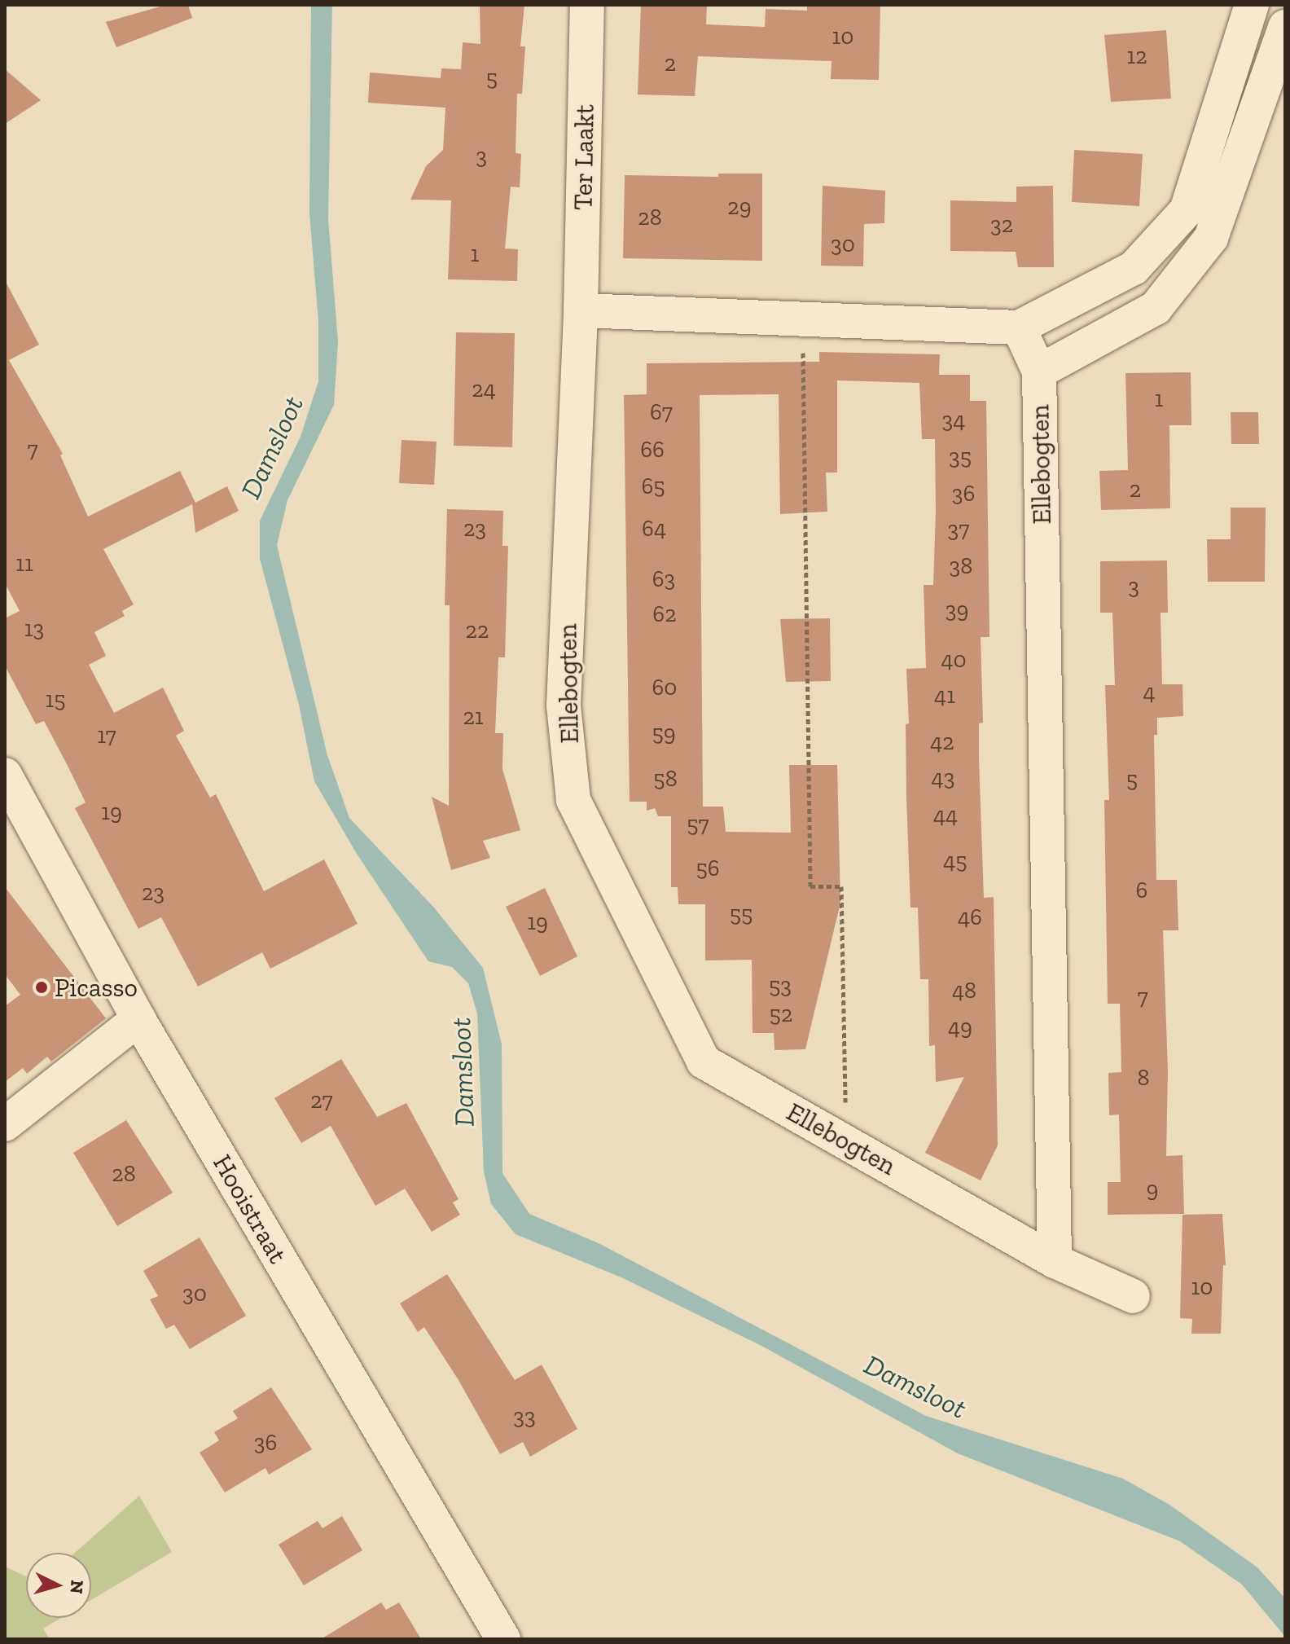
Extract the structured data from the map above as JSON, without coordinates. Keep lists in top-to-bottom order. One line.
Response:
{"streets":{"street":["Ter Laakt","Ellebogten","Hooistraat"]},"crossings":[["Ter Laakt","Ellebogten"]],"water":["Damsloot"],"places":["Picasso"],"house_numbers":["10","12","2","5","3","29","28","32","30","1","24","1","67","34","7","66","35","65","2","36","23","64","37","11","38","63","3","39","62","13","22","40","60","4","41","15","21","59","17","42","43","58","5","19","44","57","45","56","6","23","55","46","19","53","48","7","52","49","8","27","28","9","10","30","33","36"],"north":"right"}
